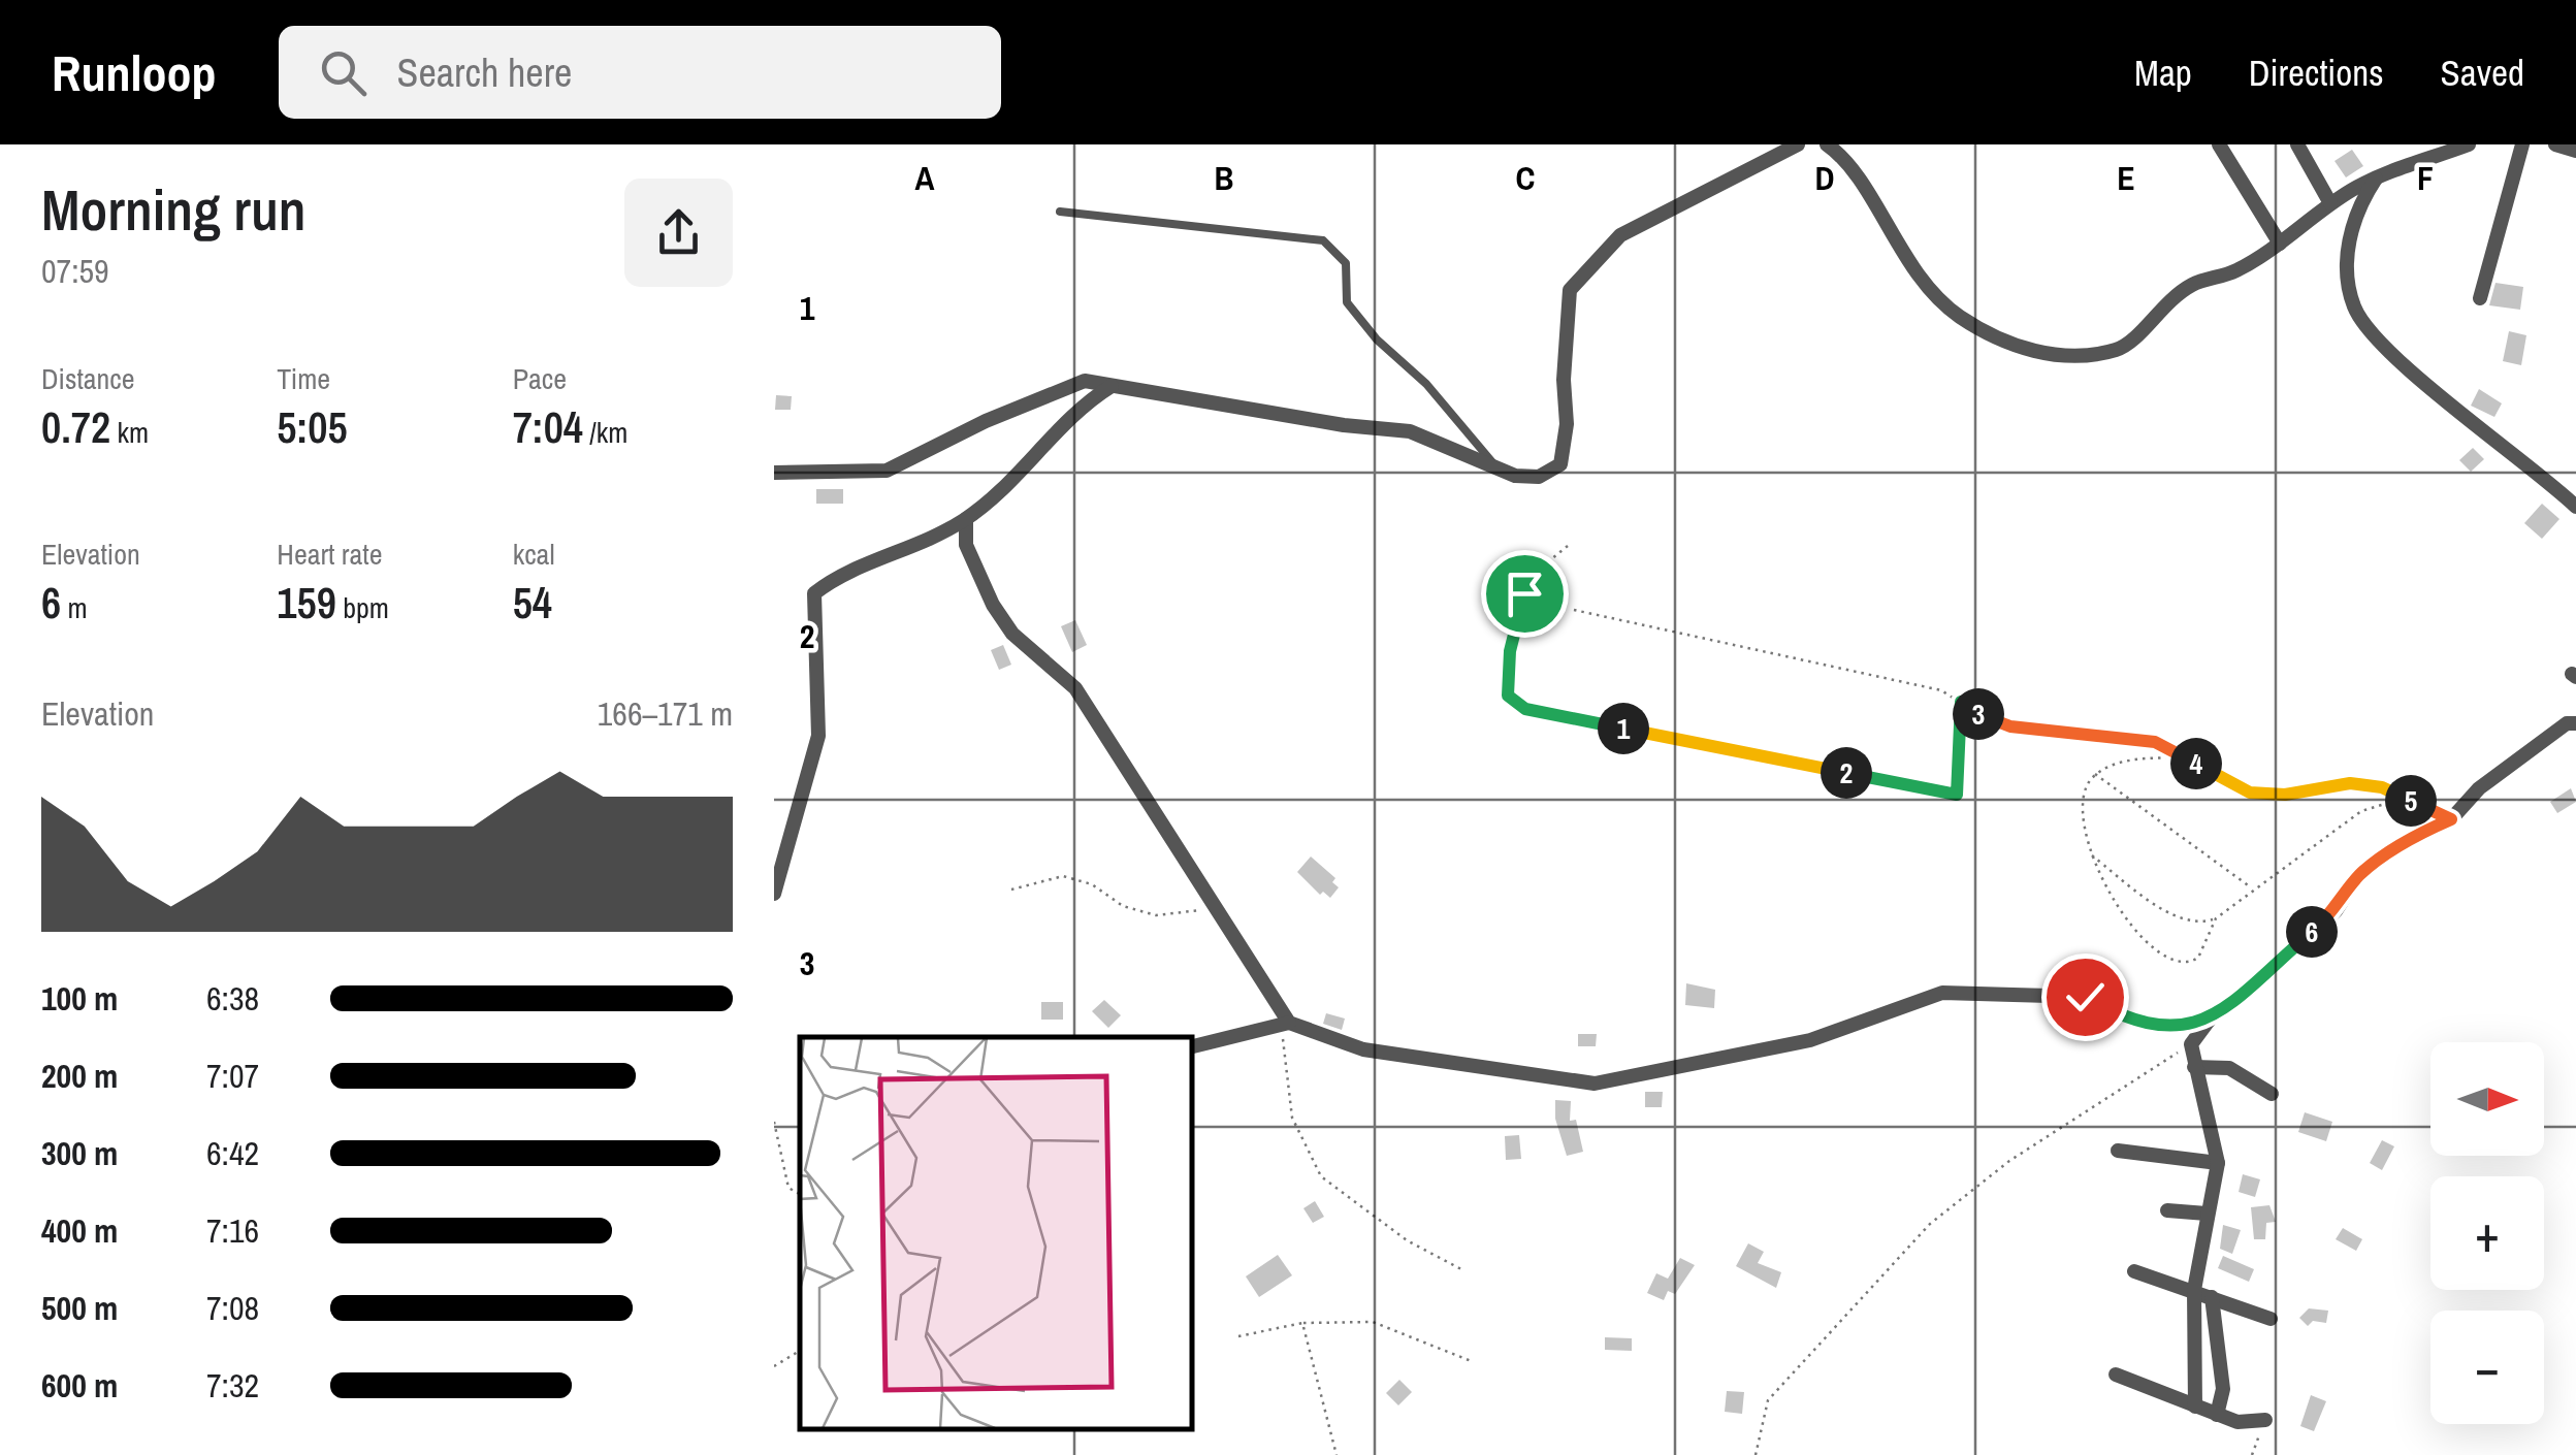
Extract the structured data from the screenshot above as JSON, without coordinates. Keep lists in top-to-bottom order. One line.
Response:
{"north":"right","page":{"header":"Runloop","search":"Search here","nav":["Map","Directions","Saved"],"heading":["Morning run","07:59"],"stats":[["Distance","0.72 km"],["Time","5:05"],["Pace","7:04 /km"],["Elevation","6 m"],["Heart rate","159 bpm"],["kcal","54"]],"chart":["Elevation","166–171 m"],"pins":["3","1","4","2","5","6"],"list":[{"name":"100 m","note":"6:38"},{"name":"200 m","note":"7:07"},{"name":"300 m","note":"6:42"},{"name":"400 m","note":"7:16"},{"name":"500 m","note":"7:08"},{"name":"600 m","note":"7:32"}],"map_buttons":["+","−"]},"grid":{"columns":["A","B","C","D","E","F"],"rows":["1","2","3"]}}
